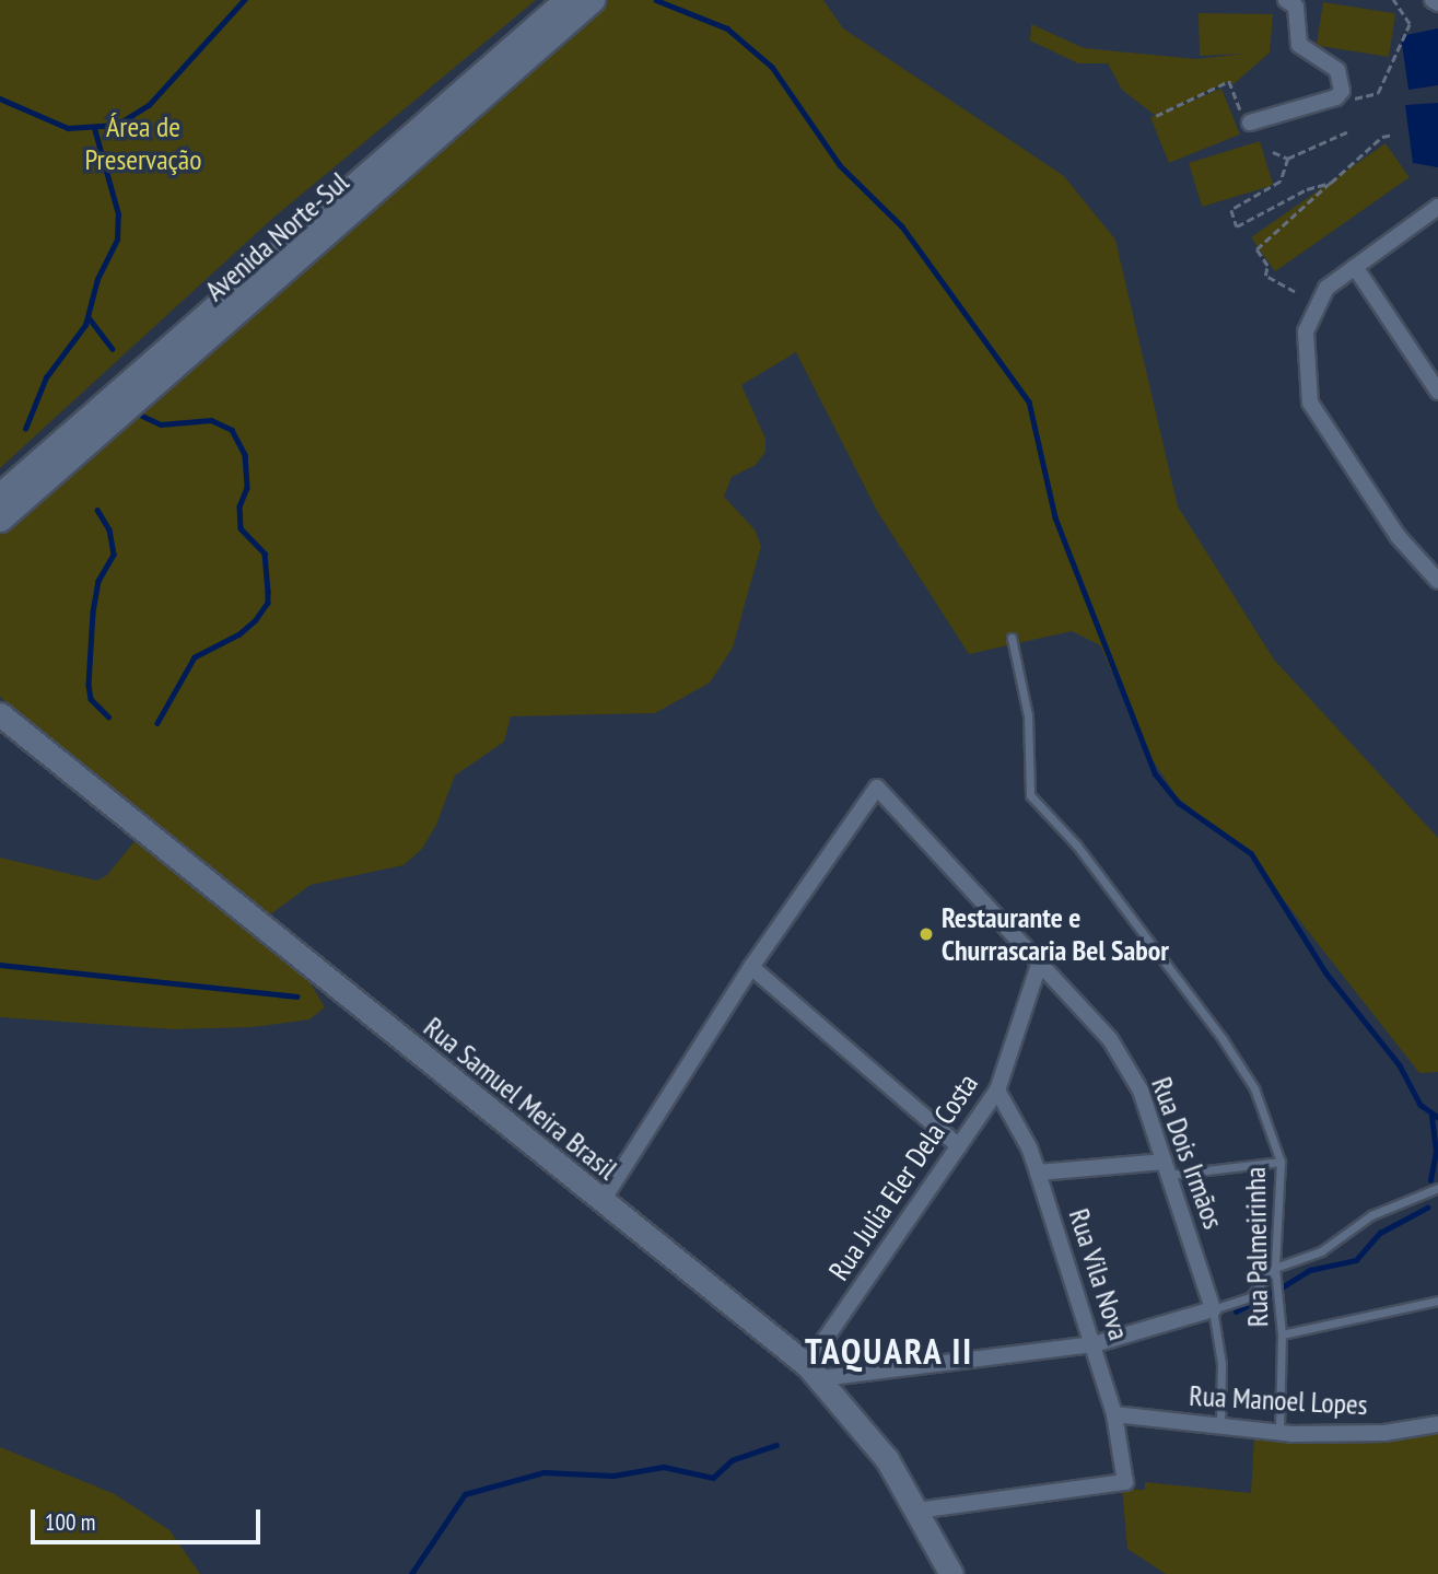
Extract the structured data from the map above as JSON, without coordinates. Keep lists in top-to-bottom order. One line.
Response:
{"streets":{"main road":["Avenida Norte-Sul","Rua Samuel Meira Brasil"],"street":["Rua Dois Irmãos","Rua Julia Eler Dela Costa","Rua Vila Nova","Rua Manoel Lopes"],"lane":["Rua Palmeirinha"]},"crossings":[["Rua Samuel Meira Brasil","Rua Julia Eler Dela Costa"],["Rua Samuel Meira Brasil","Rua Vila Nova"],["Rua Dois Irmãos","Rua Julia Eler Dela Costa"],["Rua Julia Eler Dela Costa","Rua Vila Nova"],["Rua Palmeirinha","Rua Manoel Lopes"],["Rua Vila Nova","Rua Manoel Lopes"]],"districts":["TAQUARA II"],"parks":["Área de Preservação"],"places":["Restaurante e Churrascaria Bel Sabor"],"scale_bar":"100 m"}
